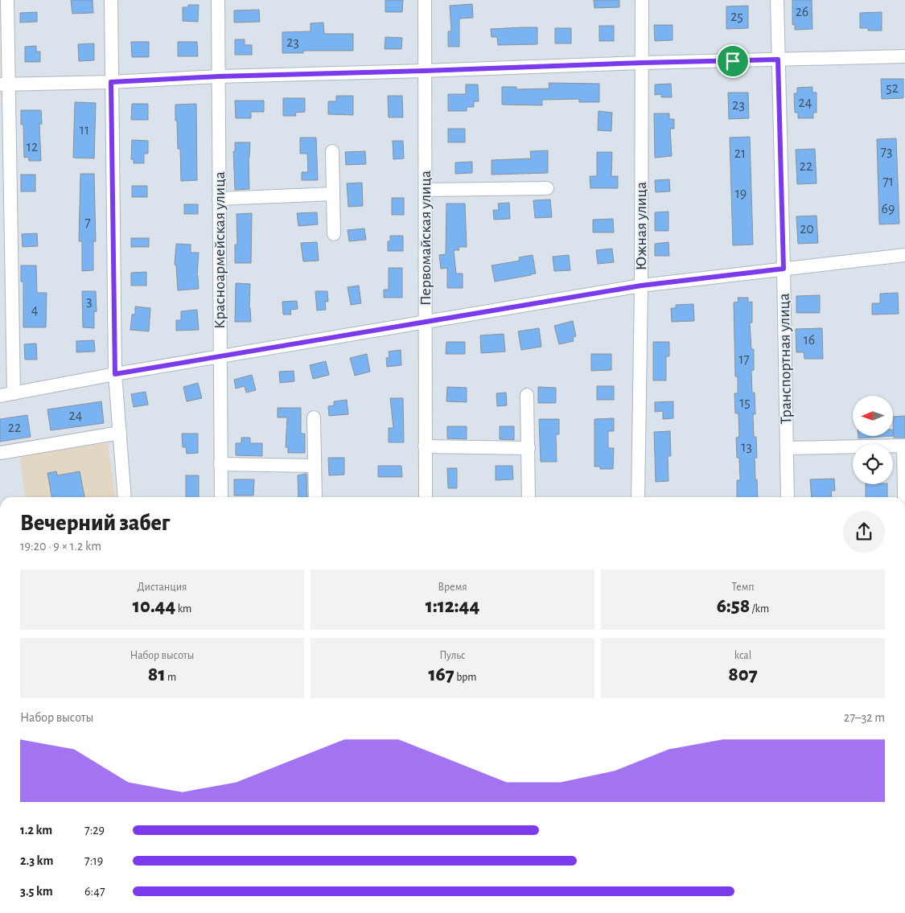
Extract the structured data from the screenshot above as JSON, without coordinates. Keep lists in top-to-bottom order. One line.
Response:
{"streets":{"street":["Южная улица","Первомайская улица","Красноармейская улица","Транспортная улица"]},"house_numbers":["26","25","23","52","24","23","11","12","73","21","22","71","19","69","7","20","3","4","16","17","15","24","22","13"],"north":"left","page":{"heading":["Вечерний забег","19:20 · 9 × 1.2 km"],"stats":[["Дистанция","10.44 km"],["Время","1:12:44"],["Темп","6:58 /km"],["Набор высоты","81 m"],["Пульс","167 bpm"],["kcal","807"]],"chart":["Набор высоты","27–32 m"],"list":[{"name":"1.2 km","note":"7:29"},{"name":"2.3 km","note":"7:19"},{"name":"3.5 km","note":"6:47"}]}}
